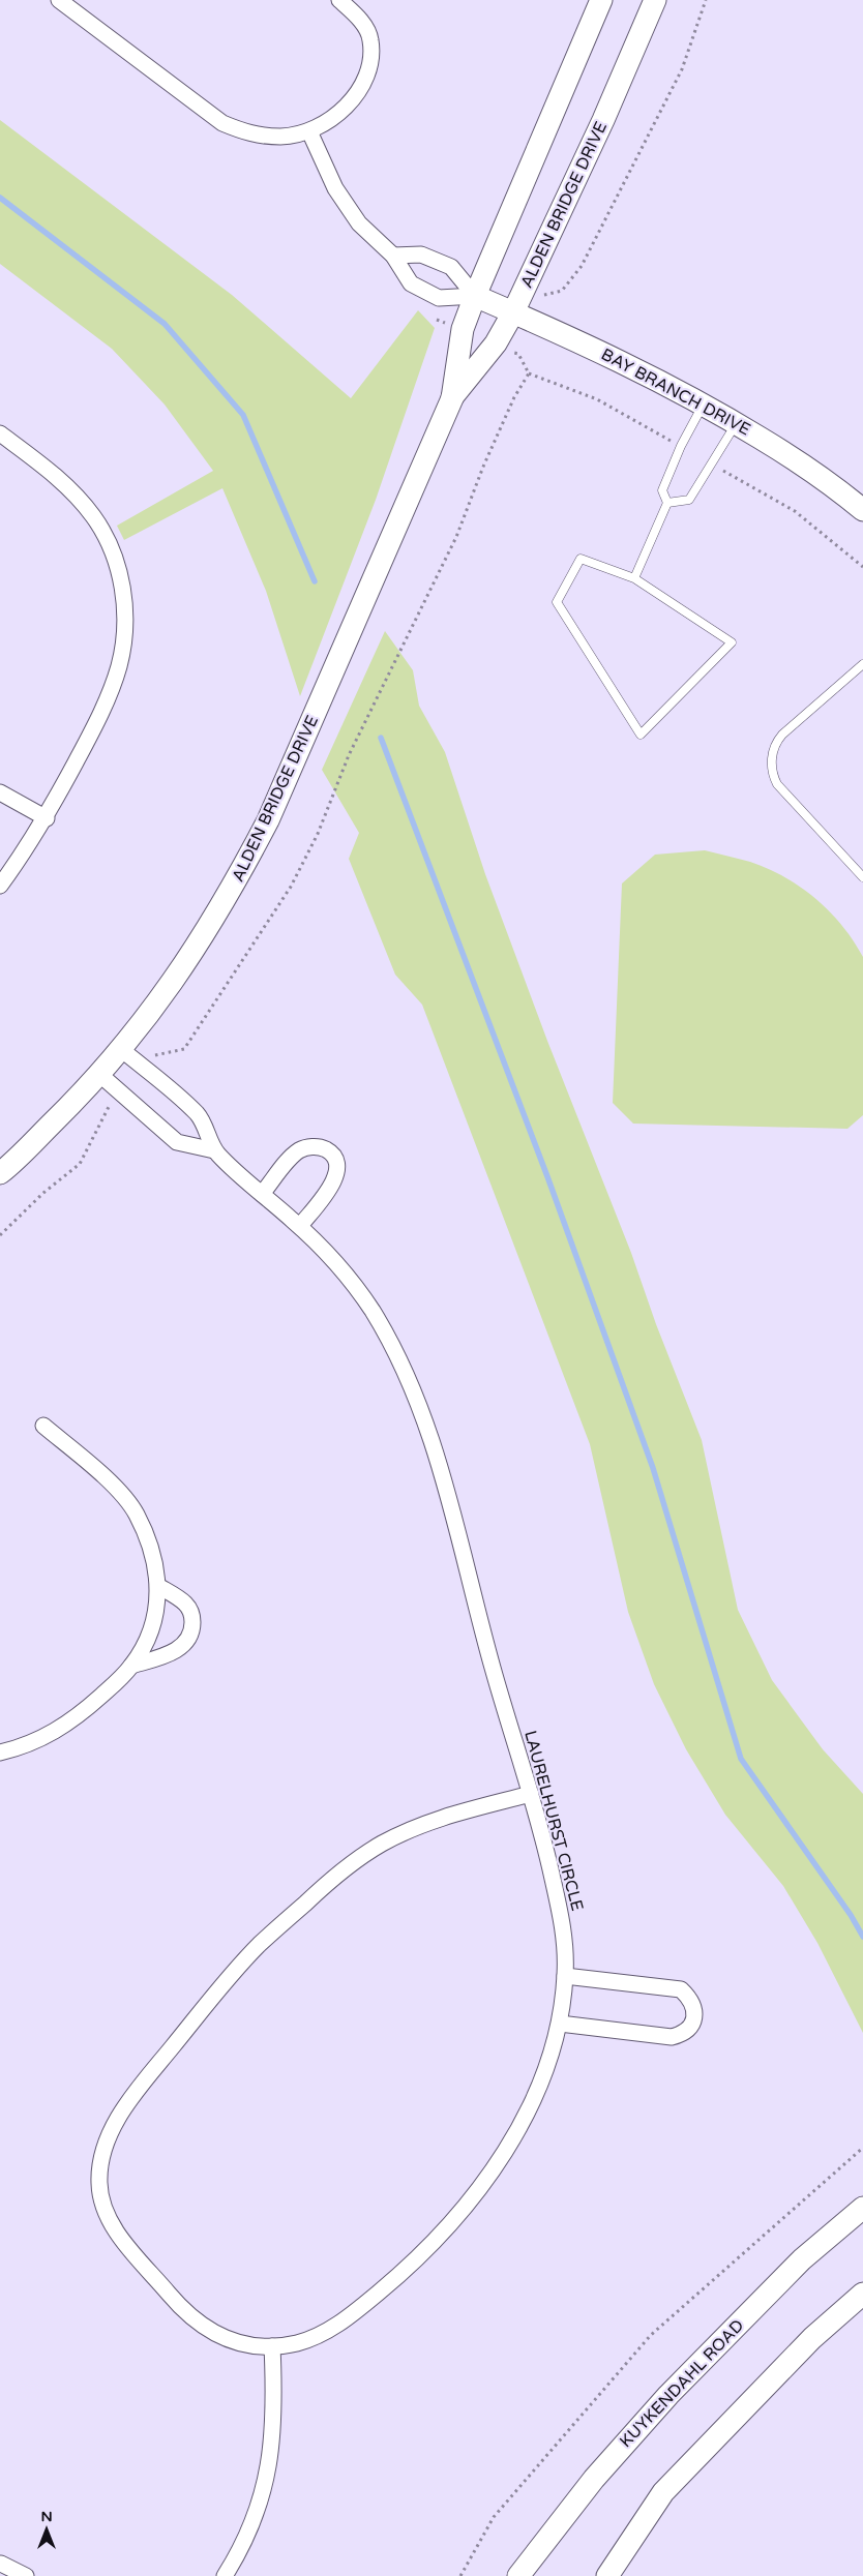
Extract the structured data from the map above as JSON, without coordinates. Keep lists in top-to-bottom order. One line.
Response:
{"streets":{"street":["ALDEN BRIDGE DRIVE","BAY BRANCH DRIVE","LAURELHURST CIRCLE","KUYKENDAHL ROAD"]},"crossings":[["ALDEN BRIDGE DRIVE","BAY BRANCH DRIVE"],["ALDEN BRIDGE DRIVE","LAURELHURST CIRCLE"]],"north":"top"}
